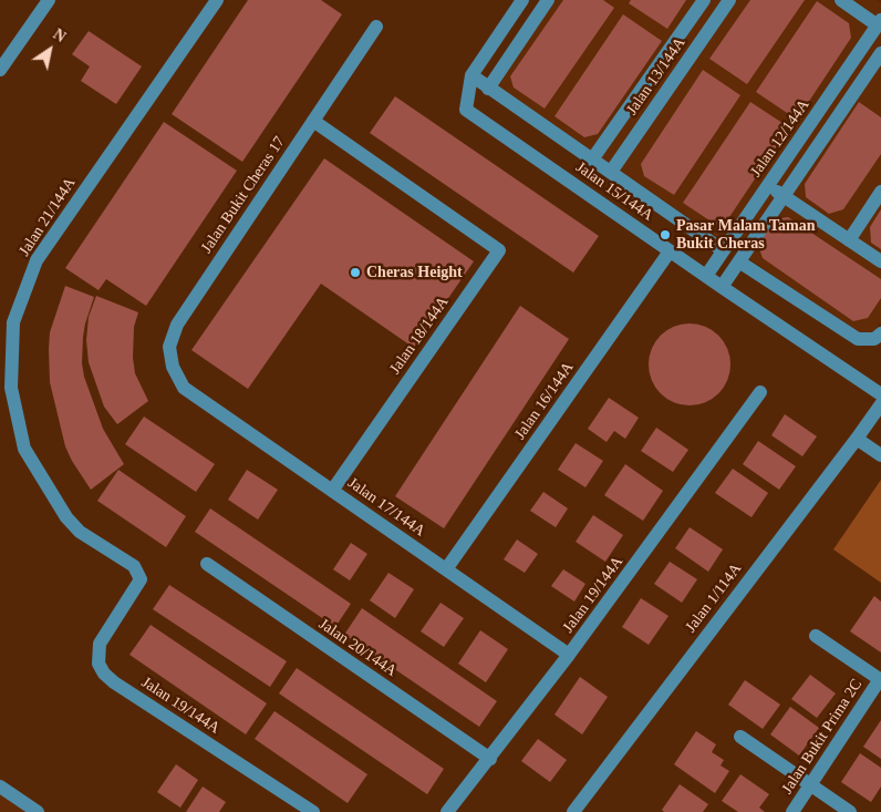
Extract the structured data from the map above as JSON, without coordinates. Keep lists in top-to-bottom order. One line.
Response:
{"streets":{"street":["Jalan 13/144A","Jalan 12/144A","Jalan 15/144A","Jalan Bukit Cheras 17","Jalan 21/144A","Jalan 18/144A","Jalan 16/144A","Jalan 17/144A","Jalan 19/144A","Jalan 1/114A","Jalan 20/144A","Jalan Bukit Prima 2C"]},"crossings":[["Jalan 13/144A","Jalan 15/144A"],["Jalan 12/144A","Jalan 15/144A"],["Jalan 15/144A","Jalan 16/144A"],["Jalan Bukit Cheras 17","Jalan 18/144A"],["Jalan Bukit Cheras 17","Jalan 17/144A"],["Jalan 21/144A","Jalan 19/144A"],["Jalan 18/144A","Jalan 17/144A"],["Jalan 16/144A","Jalan 17/144A"],["Jalan 17/144A","Jalan 19/144A"],["Jalan 19/144A","Jalan 20/144A"]],"places":["Pasar Malam Taman Bukit Cheras","Cheras Height"],"north":"top right"}
